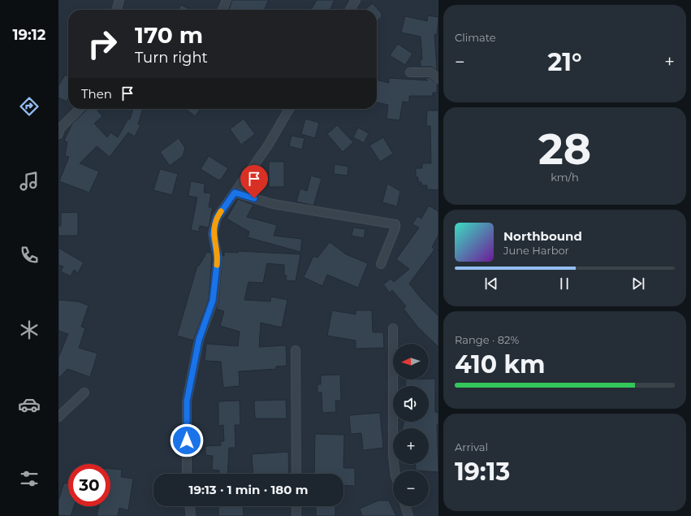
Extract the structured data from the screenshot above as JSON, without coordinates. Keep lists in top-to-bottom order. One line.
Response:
{"north":"left","page":{"tabs":"19:12","tile":["Climate",["28","km/h"],["Range · 82%","410 km"],["Arrival","19:13"]],"turn":["170 m","Turn right"],"heat":["−","21°","+"],"then":"Then","song":["Northbound","June Harbor"],"map_buttons":["+","−"],"limit":"30","trip":"19:13 · 1 min · 180 m"}}
